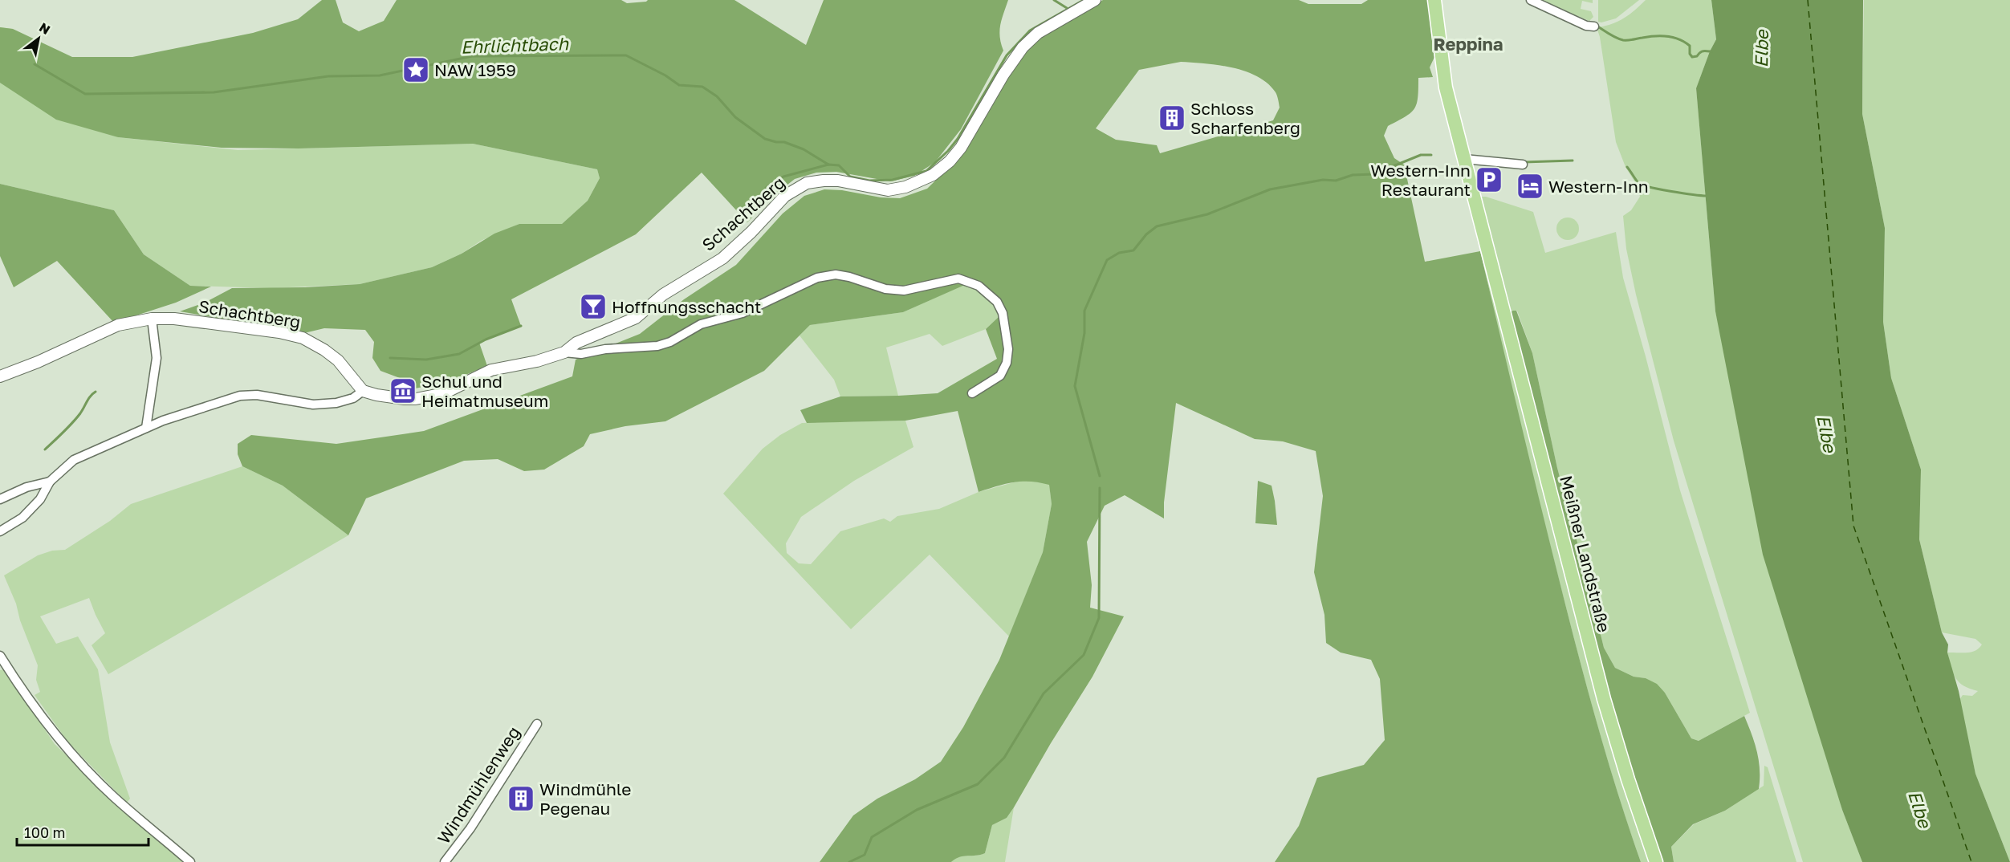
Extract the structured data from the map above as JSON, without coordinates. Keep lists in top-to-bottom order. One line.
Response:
{"streets":{"main road":["Meißner Landstraße"],"street":["Schachtberg","Windmühlenweg"]},"districts":["Reppina"],"water":["Ehrlichtbach","Elbe"],"places":{"place":["NAW 1959"],"building":["Schloss Scharfenberg","Windmühle Pegenau"],"parking":["Western-Inn Restaurant"],"hotel":["Western-Inn"],"bar":["Hoffnungsschacht"],"museum":["Schul und Heimatmuseum"]},"scale_bar":"100 m","north":"top right"}
